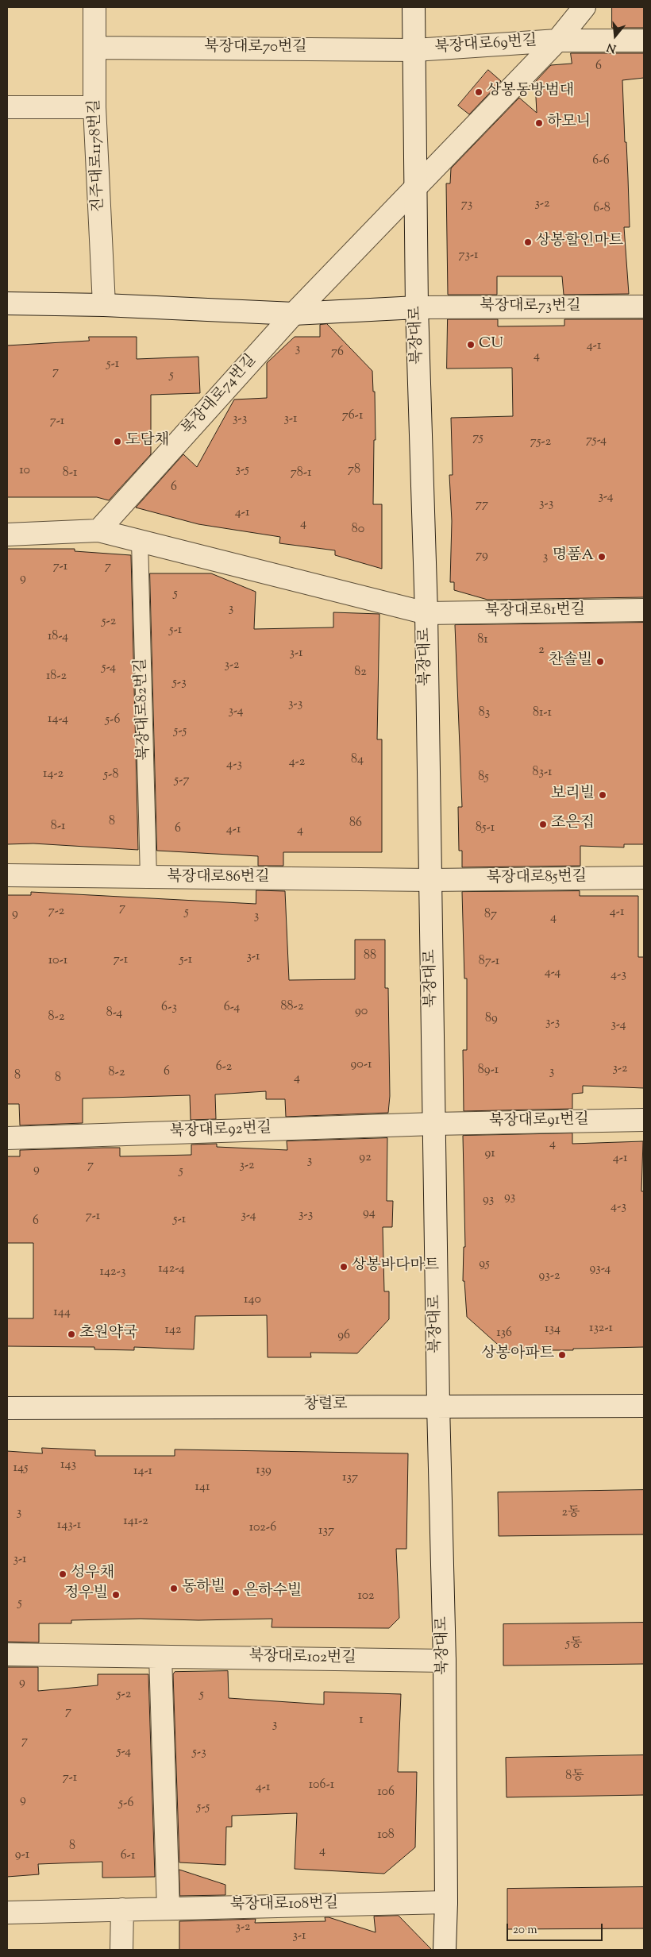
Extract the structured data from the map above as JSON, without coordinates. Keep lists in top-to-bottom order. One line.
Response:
{"streets":{"street":["북장대로69번길","북장대로70번길","진주대로1178번길","북장대로73번길","북장대로","북장대로74번길","북장대로81번길","북장대로86번길","북장대로85번길","북장대로91번길","북장대로92번길","창렬로","북장대로102번길","북장대로108번길"],"lane":["북장대로82번길"]},"crossings":[["북장대로69번길","북장대로70번길"],["북장대로69번길","북장대로"],["북장대로69번길","북장대로74번길"],["북장대로70번길","진주대로1178번길"],["북장대로70번길","북장대로"],["북장대로73번길","북장대로"],["북장대로","북장대로74번길"],["북장대로","북장대로81번길"],["북장대로","북장대로86번길"],["북장대로","북장대로85번길"],["북장대로","북장대로91번길"],["북장대로","북장대로92번길"],["북장대로","창렬로"],["북장대로","북장대로102번길"],["북장대로","북장대로108번길"],["북장대로82번길","북장대로86번길"],["북장대로86번길","북장대로85번길"],["북장대로91번길","북장대로92번길"]],"places":["상봉동방범대","하모니","상봉할인마트","CU","도담채","명품A","찬솔빌","보리빌","조은집","상봉바다마트","초원약국","상봉아파트","성우채","동하빌","은하수빌","정우빌"],"house_numbers":["6","6-6","3-2","73","6-8","73-1","4-1","3","76","4","5-1","7","5","76-1","3-3","3-1","7-1","75","75-4","75-2","3-5","78","10","8-1","78-1","6","3-4","3-3","77","4-1","4","80","79","3","7-1","7","9","5","3","5-2","5-1","18-4","81","2","3-1","3-2","5-4","82","18-2","5-3","3-3","3-4","83","81-1","14-4","5-6","5-5","84","4-2","4-3","83-1","14-2","5-8","85","5-7","8","86","8-1","85-1","6","4-1","4","7","7-2","5","4-1","9","87","3","4","88","3-1","7-1","5-1","10-1","87-1","4-4","4-3","88-2","6-3","6-4","90","8-4","8-2","89","3-3","3-4","90-1","6-2","3-2","89-1","6","3","8-2","8","8","4","4","91","92","4-1","3","7","3-2","9","5","93","93","4-3","94","3-3","3-4","7-1","5-1","6","95","142-4","93-4","142-3","93-2","140","144","132-1","134","142","136","96","143","145","139","14-1","137","141","3","2동","141-2","143-1","102-6","137","3-1","102","5","5동","9","5-2","5","7","1","3","7","5-4","5-3","8동","7-1","106-1","4-1","106","9","5-6","5-5","108","8","4","9-1","6-1","3-2","3-1"],"scale_bar":"20 m","north":"bottom"}
